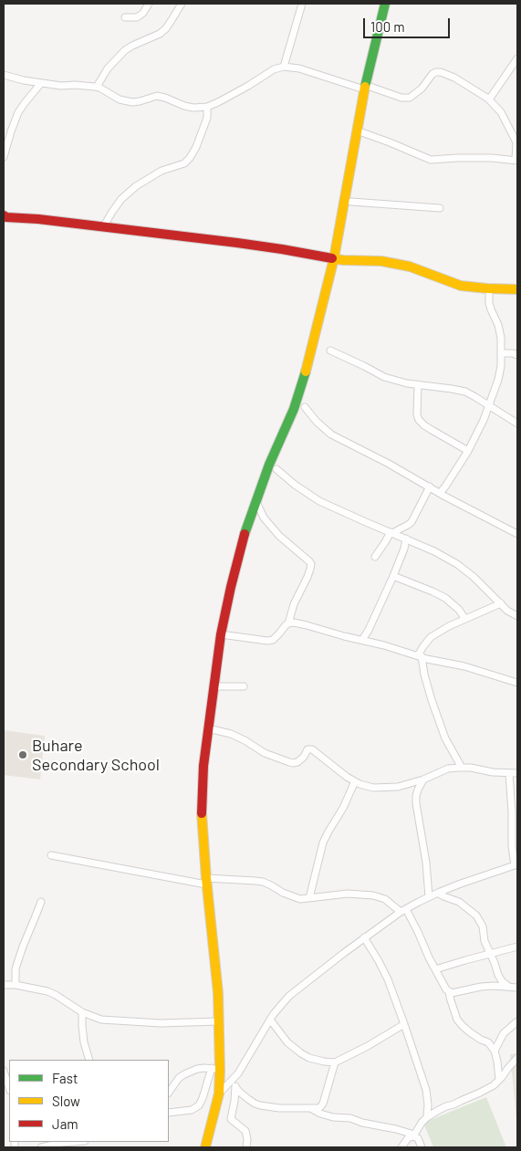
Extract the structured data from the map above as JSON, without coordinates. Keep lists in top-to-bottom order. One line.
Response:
{"places":["Buhare Secondary School"],"legend":["Fast","Slow","Jam"],"scale_bar":"100 m"}
